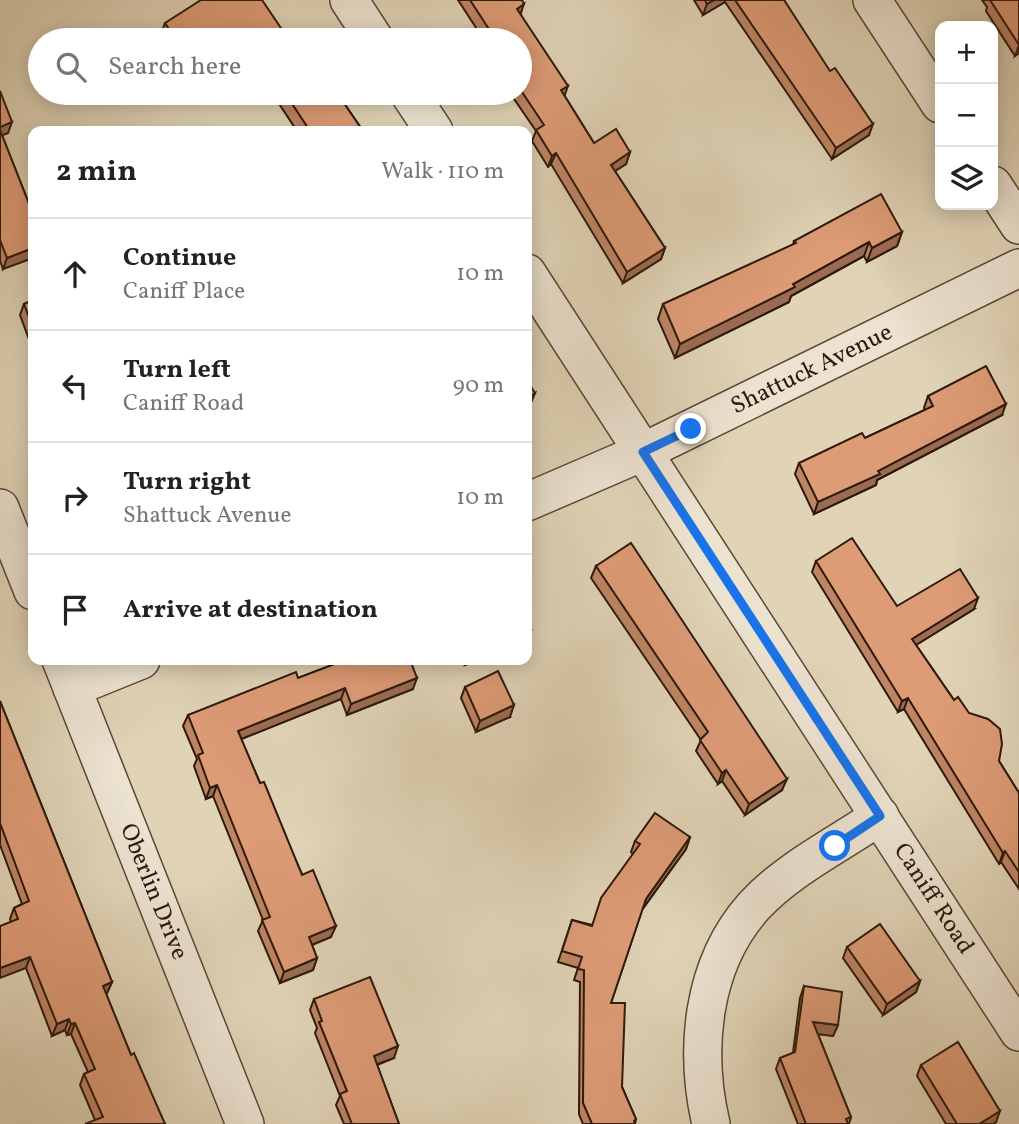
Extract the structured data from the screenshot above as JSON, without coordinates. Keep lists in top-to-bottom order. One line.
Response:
{"streets":{"street":["Shattuck Avenue","Oberlin Drive","Caniff Road"]},"crossings":[["Shattuck Avenue","Caniff Road"]],"page":{"map_buttons":["+","−"],"search":"Search here","heading":["2 min","Walk · 110 m"],"list":[["Continue","Caniff Place","10 m"],["Turn left","Caniff Road","90 m"],["Turn right","Shattuck Avenue","10 m"],"Arrive at destination"]}}
